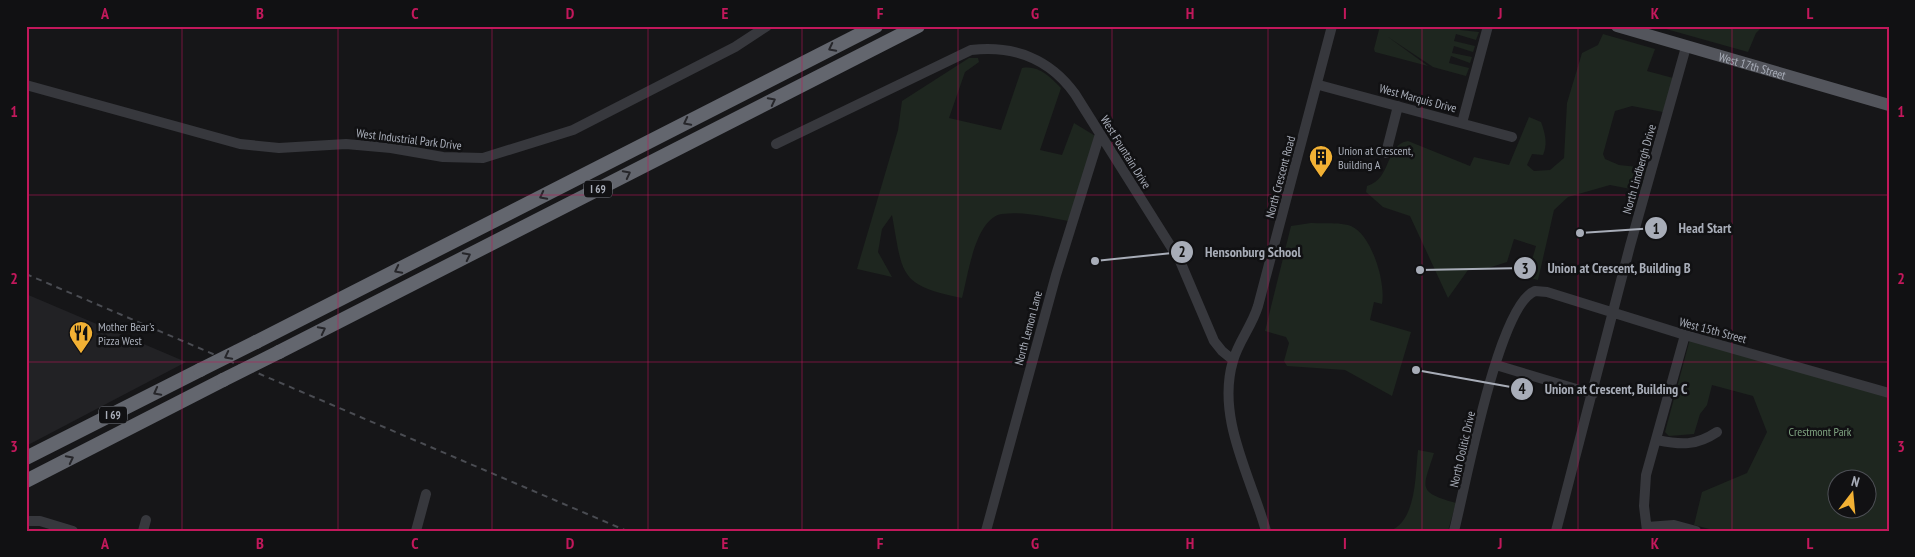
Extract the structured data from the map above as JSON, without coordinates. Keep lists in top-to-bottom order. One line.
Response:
{"streets":{"highway":["I 69"],"main road":["West 17th Street"],"street":["West Marquis Drive","West Industrial Park Drive","West Fountain Drive","North Lindbergh Drive","North Crescent Road","North Lemon Lane","West 15th Street","North Oolitic Drive"]},"crossings":[["West 17th Street","North Lindbergh Drive"],["West Marquis Drive","North Crescent Road"],["West Fountain Drive","North Crescent Road"],["West Fountain Drive","North Lemon Lane"],["North Lindbergh Drive","West 15th Street"],["West 15th Street","North Oolitic Drive"]],"parks":["Crestmont Park"],"places":{"building":["Union at Crescent, Building A"],"other":["Head Start","Hensonburg School","Union at Crescent, Building B","Union at Crescent, Building C"],"restaurant":["Mother Bear's Pizza West"]},"north":"top","grid":{"columns":["A","B","C","D","E","F","G","H","I","J","K","L"],"rows":["1","2","3"]}}
